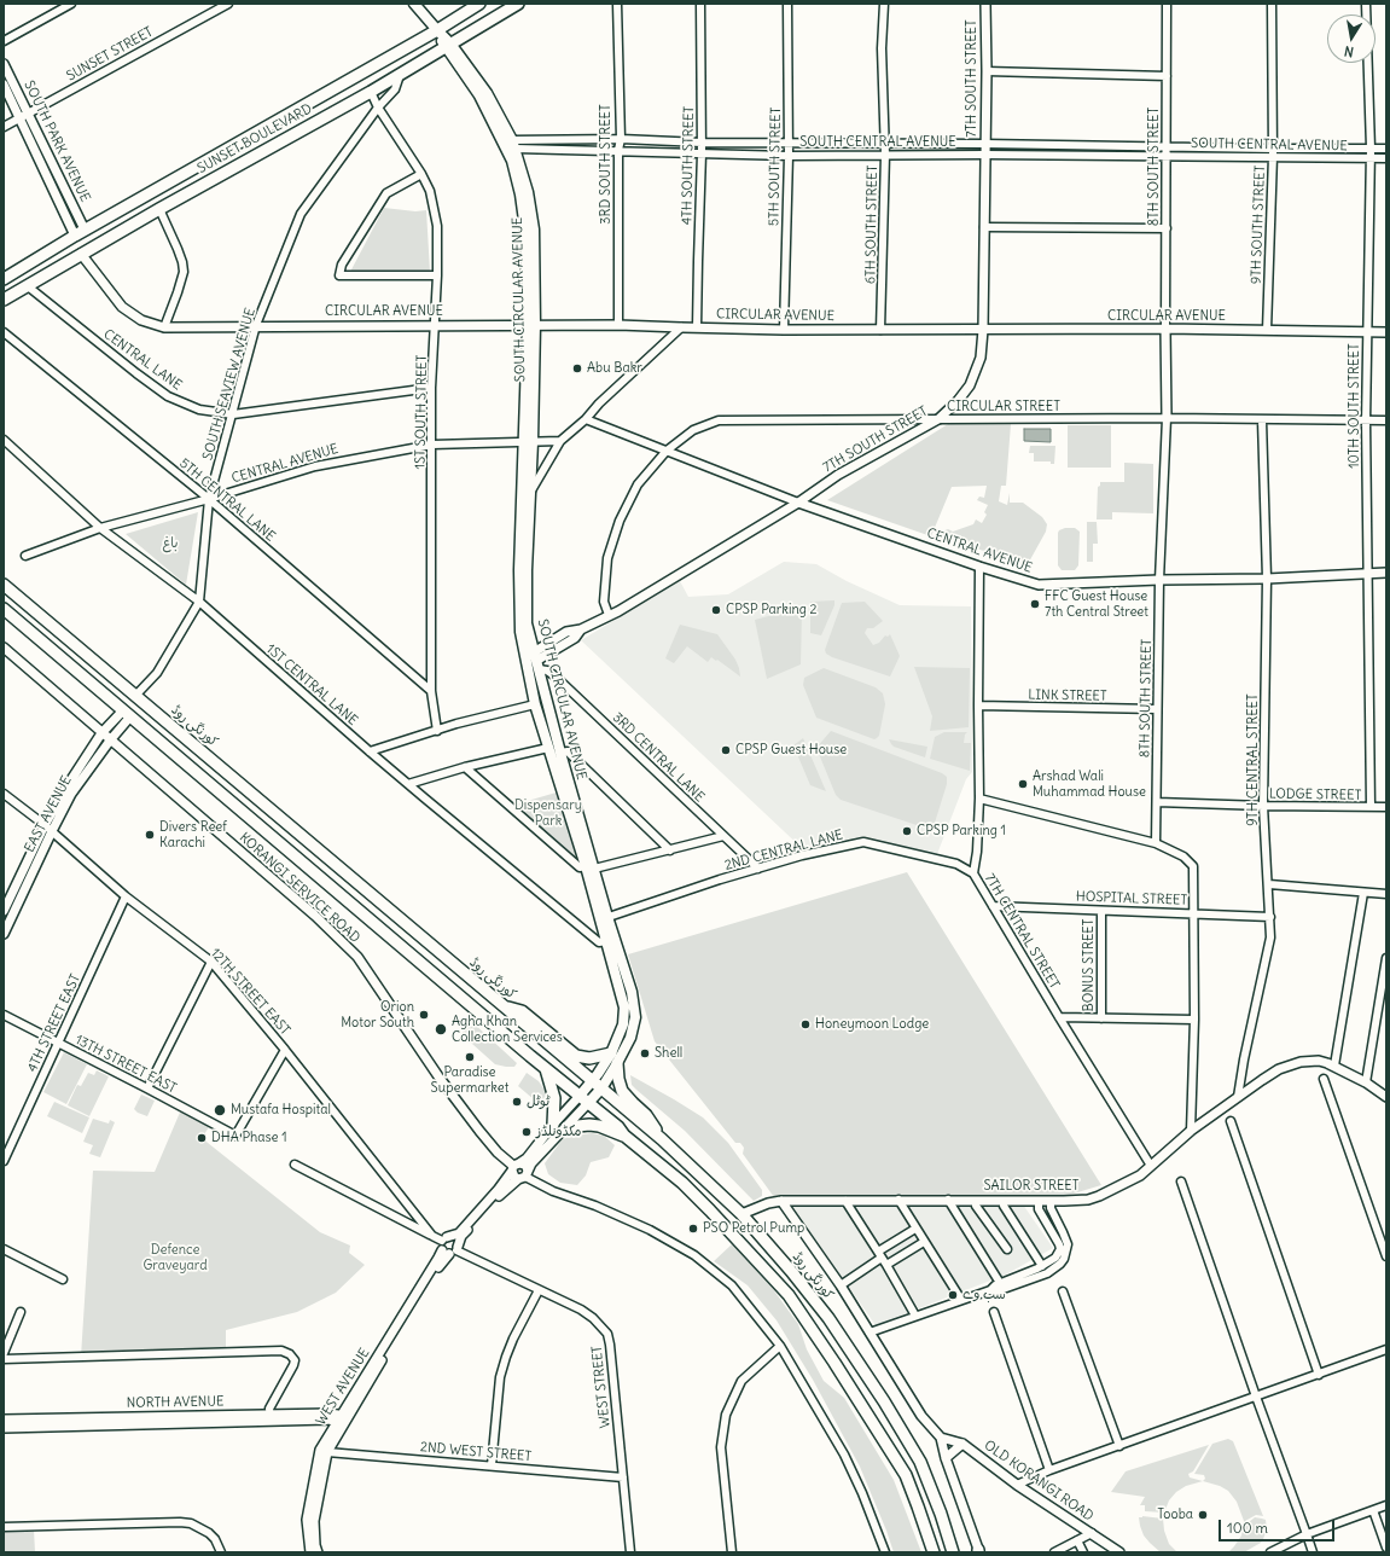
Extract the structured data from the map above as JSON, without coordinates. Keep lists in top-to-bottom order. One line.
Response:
{"streets":{"main road":["SUNSET BOULEVARD","SOUTH CIRCULAR AVENUE","کورنگی روڈ"],"street":["SUNSET STREET","7TH SOUTH STREET","SOUTH PARK AVENUE","SOUTH CENTRAL AVENUE","3RD SOUTH STREET","4TH SOUTH STREET","5TH SOUTH STREET","8TH SOUTH STREET","6TH SOUTH STREET","9TH SOUTH STREET","CIRCULAR AVENUE","CENTRAL LANE","SOUTH SEAVIEW AVENUE","10TH SOUTH STREET","CIRCULAR STREET","1ST SOUTH STREET","CENTRAL AVENUE","5TH CENTRAL LANE","1ST CENTRAL LANE","LINK STREET","3RD CENTRAL LANE","9TH CENTRAL STREET","LODGE STREET","EAST AVENUE","2ND CENTRAL LANE","KORANGI SERVICE ROAD","HOSPITAL STREET","7TH CENTRAL STREET","BONUS STREET","12TH STREET EAST","4TH STREET EAST","13TH STREET EAST","SAILOR STREET","WEST AVENUE","WEST STREET","NORTH AVENUE","2ND WEST STREET","OLD KORANGI ROAD"]},"crossings":[["SUNSET STREET","SOUTH PARK AVENUE"],["7TH SOUTH STREET","SOUTH CENTRAL AVENUE"],["7TH SOUTH STREET","SOUTH CIRCULAR AVENUE"],["7TH SOUTH STREET","CIRCULAR AVENUE"],["7TH SOUTH STREET","CIRCULAR STREET"],["7TH SOUTH STREET","CENTRAL AVENUE"],["7TH SOUTH STREET","3RD CENTRAL LANE"],["SUNSET BOULEVARD","SOUTH PARK AVENUE"],["SUNSET BOULEVARD","SOUTH CIRCULAR AVENUE"],["SUNSET BOULEVARD","CENTRAL LANE"],["SUNSET BOULEVARD","SOUTH SEAVIEW AVENUE"],["SOUTH CENTRAL AVENUE","3RD SOUTH STREET"],["SOUTH CENTRAL AVENUE","4TH SOUTH STREET"],["SOUTH CENTRAL AVENUE","5TH SOUTH STREET"],["SOUTH CENTRAL AVENUE","8TH SOUTH STREET"],["SOUTH CENTRAL AVENUE","6TH SOUTH STREET"],["SOUTH CENTRAL AVENUE","9TH SOUTH STREET"],["SOUTH CENTRAL AVENUE","SOUTH CIRCULAR AVENUE"],["SOUTH CENTRAL AVENUE","10TH SOUTH STREET"],["3RD SOUTH STREET","CIRCULAR AVENUE"],["4TH SOUTH STREET","CIRCULAR AVENUE"],["5TH SOUTH STREET","CIRCULAR AVENUE"],["8TH SOUTH STREET","CIRCULAR AVENUE"],["8TH SOUTH STREET","CIRCULAR STREET"],["8TH SOUTH STREET","CENTRAL AVENUE"],["8TH SOUTH STREET","LINK STREET"],["8TH SOUTH STREET","LODGE STREET"],["6TH SOUTH STREET","CIRCULAR AVENUE"],["9TH SOUTH STREET","CIRCULAR AVENUE"],["SOUTH CIRCULAR AVENUE","CIRCULAR AVENUE"],["SOUTH CIRCULAR AVENUE","CENTRAL AVENUE"],["SOUTH CIRCULAR AVENUE","1ST CENTRAL LANE"],["SOUTH CIRCULAR AVENUE","کورنگی روڈ"],["SOUTH CIRCULAR AVENUE","3RD CENTRAL LANE"],["SOUTH CIRCULAR AVENUE","2ND CENTRAL LANE"],["SOUTH CIRCULAR AVENUE","WEST AVENUE"],["CIRCULAR AVENUE","SOUTH SEAVIEW AVENUE"],["CIRCULAR AVENUE","10TH SOUTH STREET"],["CIRCULAR AVENUE","1ST SOUTH STREET"],["CENTRAL LANE","SOUTH SEAVIEW AVENUE"],["CENTRAL LANE","1ST SOUTH STREET"],["SOUTH SEAVIEW AVENUE","1ST SOUTH STREET"],["SOUTH SEAVIEW AVENUE","CENTRAL AVENUE"],["SOUTH SEAVIEW AVENUE","5TH CENTRAL LANE"],["SOUTH SEAVIEW AVENUE","1ST CENTRAL LANE"],["SOUTH SEAVIEW AVENUE","کورنگی روڈ"],["10TH SOUTH STREET","CIRCULAR STREET"],["10TH SOUTH STREET","CENTRAL AVENUE"],["10TH SOUTH STREET","LODGE STREET"],["CIRCULAR STREET","CENTRAL AVENUE"],["CIRCULAR STREET","9TH CENTRAL STREET"],["1ST SOUTH STREET","CENTRAL AVENUE"],["1ST SOUTH STREET","5TH CENTRAL LANE"],["CENTRAL AVENUE","5TH CENTRAL LANE"],["CENTRAL AVENUE","1ST CENTRAL LANE"],["CENTRAL AVENUE","9TH CENTRAL STREET"],["CENTRAL AVENUE","7TH CENTRAL STREET"],["LINK STREET","7TH CENTRAL STREET"],["کورنگی روڈ","SAILOR STREET"],["3RD CENTRAL LANE","2ND CENTRAL LANE"],["9TH CENTRAL STREET","LODGE STREET"],["9TH CENTRAL STREET","HOSPITAL STREET"],["9TH CENTRAL STREET","SAILOR STREET"],["EAST AVENUE","KORANGI SERVICE ROAD"],["EAST AVENUE","12TH STREET EAST"],["2ND CENTRAL LANE","7TH CENTRAL STREET"],["KORANGI SERVICE ROAD","WEST AVENUE"],["HOSPITAL STREET","7TH CENTRAL STREET"],["HOSPITAL STREET","BONUS STREET"],["7TH CENTRAL STREET","BONUS STREET"],["7TH CENTRAL STREET","SAILOR STREET"],["12TH STREET EAST","4TH STREET EAST"],["12TH STREET EAST","13TH STREET EAST"],["12TH STREET EAST","WEST AVENUE"],["12TH STREET EAST","WEST STREET"],["4TH STREET EAST","13TH STREET EAST"],["WEST AVENUE","WEST STREET"],["WEST AVENUE","NORTH AVENUE"],["WEST AVENUE","2ND WEST STREET"],["WEST STREET","2ND WEST STREET"]],"parks":["باغ","Dispensary Park","Defence Graveyard"],"places":["Abu Bakr","FFC Guest House 7th Central Street","CPSP Parking 2","CPSP Guest House","Arshad Wali Muhammad House","CPSP Parking 1","Divers Reef Karachi","Orion Motor South","Honeymoon Lodge","Agha Khan Collection Services","Shell","Paradise Supermarket","ٹوٹل","Mustafa Hospital","مکڈونلڈز","DHA Phase 1","PSO Petrol Pump","سب وے","Tooba"],"scale_bar":"100 m","north":"bottom"}
